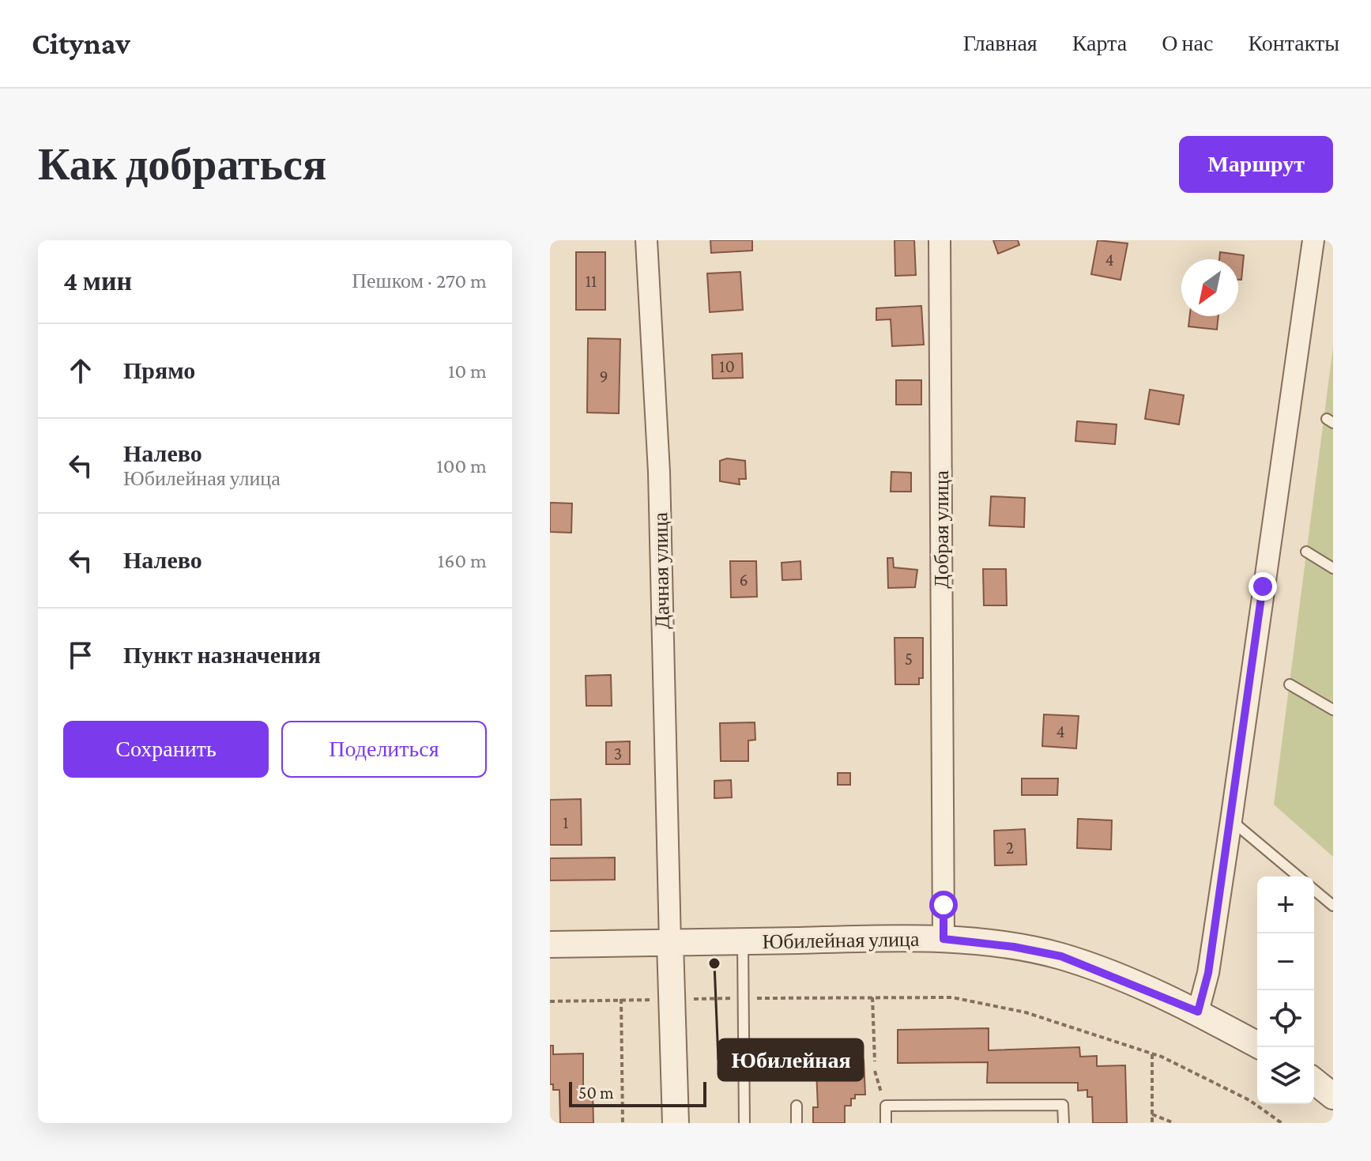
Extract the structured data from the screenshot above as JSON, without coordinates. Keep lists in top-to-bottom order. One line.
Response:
{"streets":{"street":["Добрая улица","Дачная улица","Юбилейная улица"]},"crossings":[["Добрая улица","Юбилейная улица"],["Дачная улица","Юбилейная улица"]],"places":["Юбилейная"],"house_numbers":["4","11","10","9","6","5","4","3","1","2"],"scale_bar":"50 m","north":"bottom left","page":{"header":"Citynav","nav":["Главная","Карта","О нас","Контакты"],"buttons":["Маршрут",["Сохранить","Поделиться"]],"title":"Как добраться","heading":["4 мин","Пешком · 270 m"],"list":[["Прямо","10 m"],["Налево","Юбилейная улица","100 m"],["Налево","160 m"],"Пункт назначения"],"map_buttons":["+","−"],"scale":"50 m"}}
